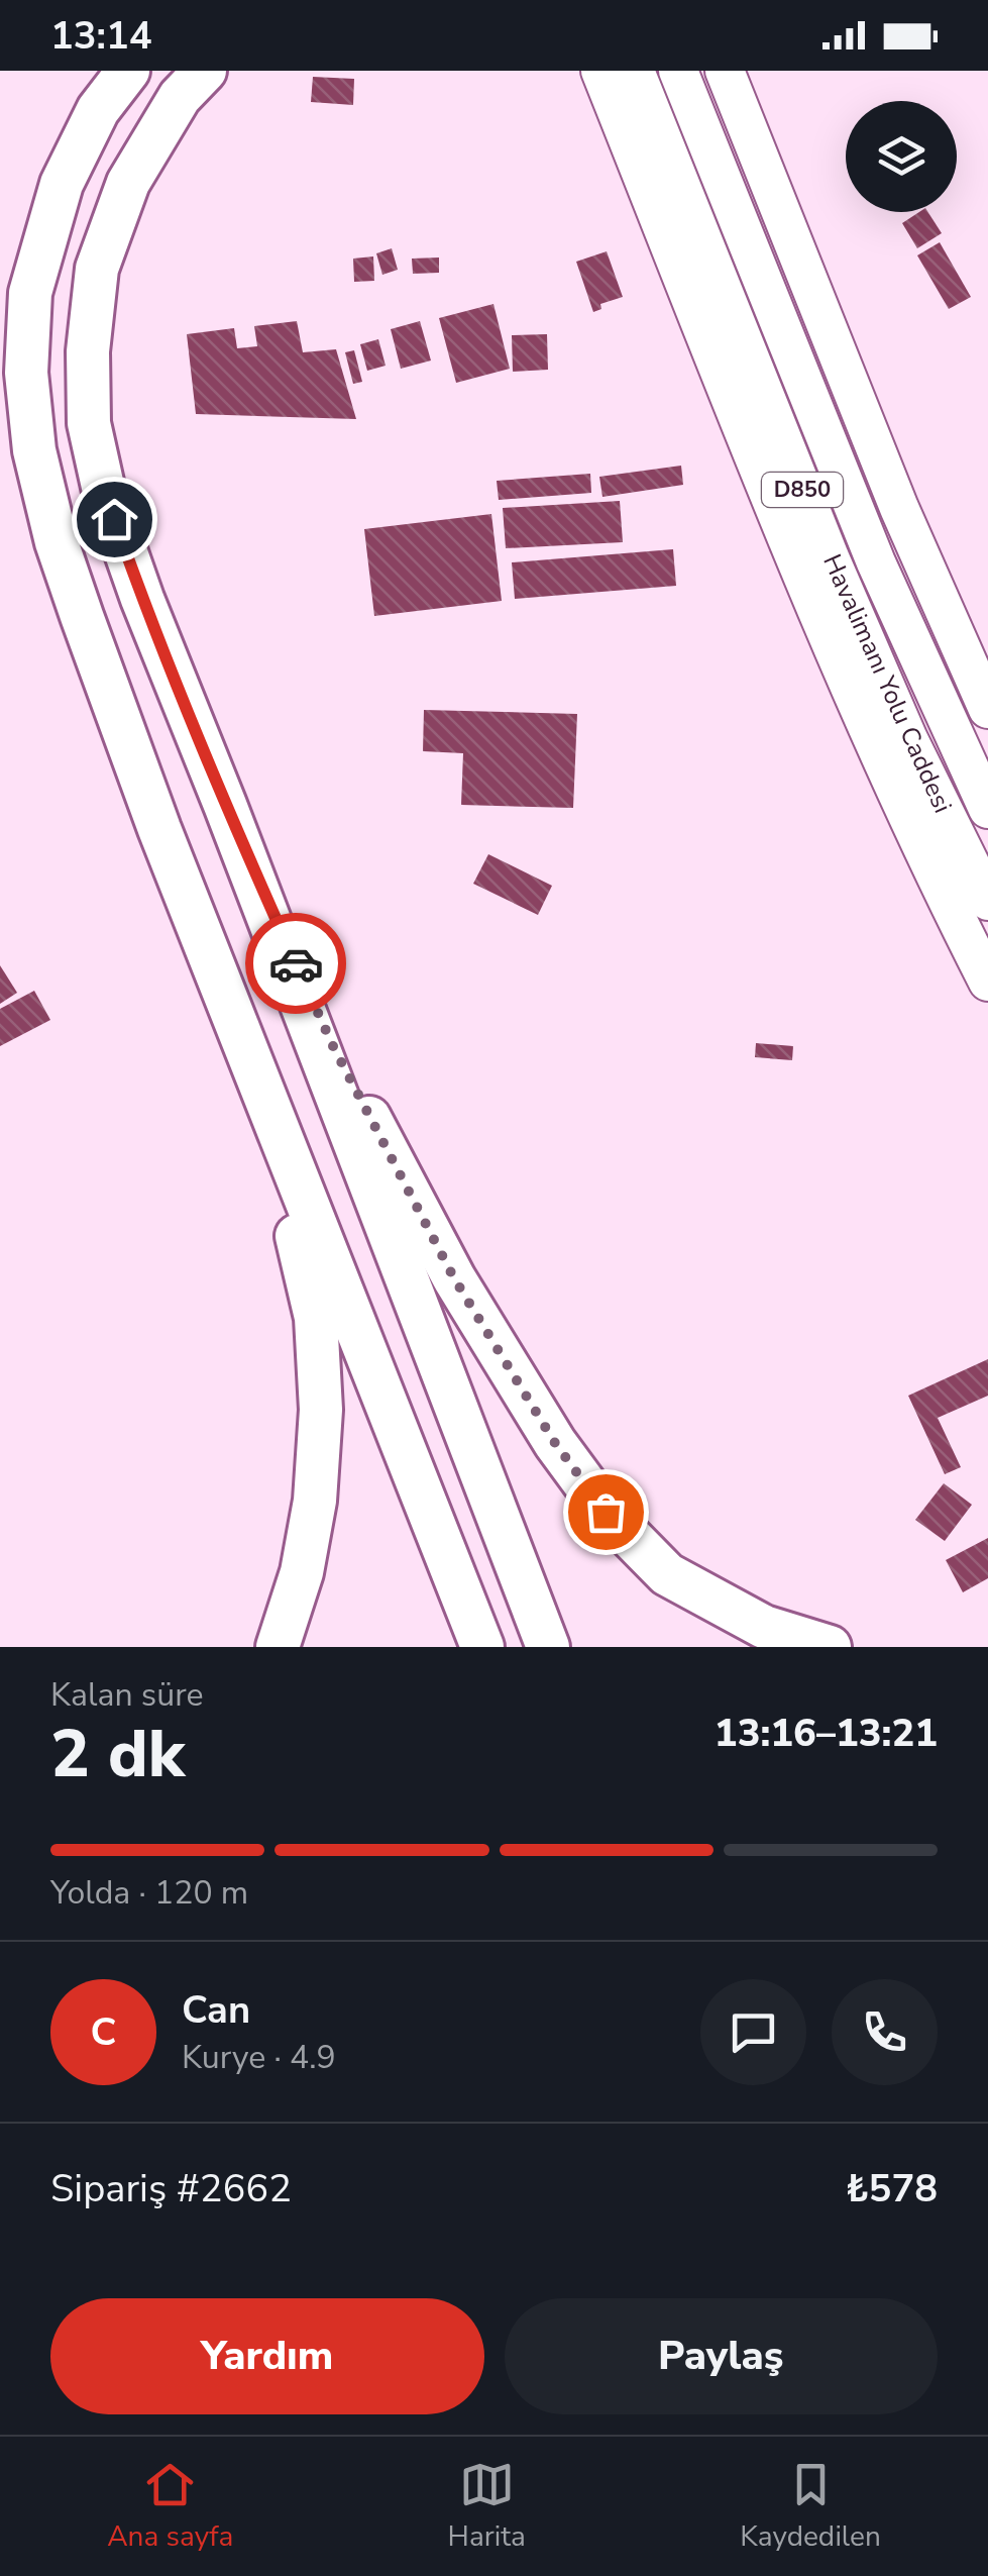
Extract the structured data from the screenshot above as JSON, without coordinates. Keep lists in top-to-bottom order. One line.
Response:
{"streets":{"highway":["D850","Havalimanı Yolu Caddesi"]},"page":{"status":"13:14","heading":["2 dk","Kalan süre","13:16–13:21"],"panel":["Can","Kurye · 4.9","Sipariş #2662","₺578"],"bar":"Yolda · 120 m","round":"C","buttons":["Yardım","Paylaş"],"tabs":["Ana sayfa","Harita","Kaydedilen"]}}
